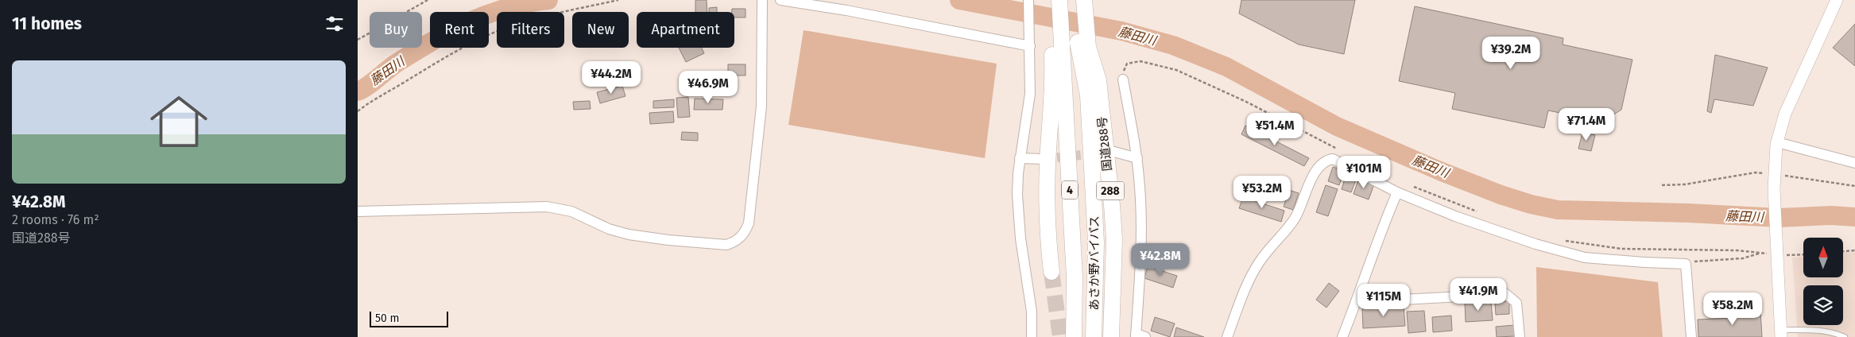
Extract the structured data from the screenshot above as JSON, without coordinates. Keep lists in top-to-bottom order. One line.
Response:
{"streets":{"highway":["国道288号","4","288","あさか野バイパス"]},"crossings":[["国道288号","あさか野バイパス"]],"water":["藤田川"],"scale_bar":"50 m","north":"top","page":{"heading":"11 homes","chip":["Buy","Rent","Filters","New","Apartment"],"price":["¥39.2M","¥44.2M","¥46.9M","¥71.4M","¥51.4M","¥101M","¥53.2M","¥42.8M","¥41.9M","¥115M","¥58.2M"],"list":[{"name":"¥42.8M","note":"2 rooms · 76 m² · 国道288号"}],"scale":"50 m"}}
